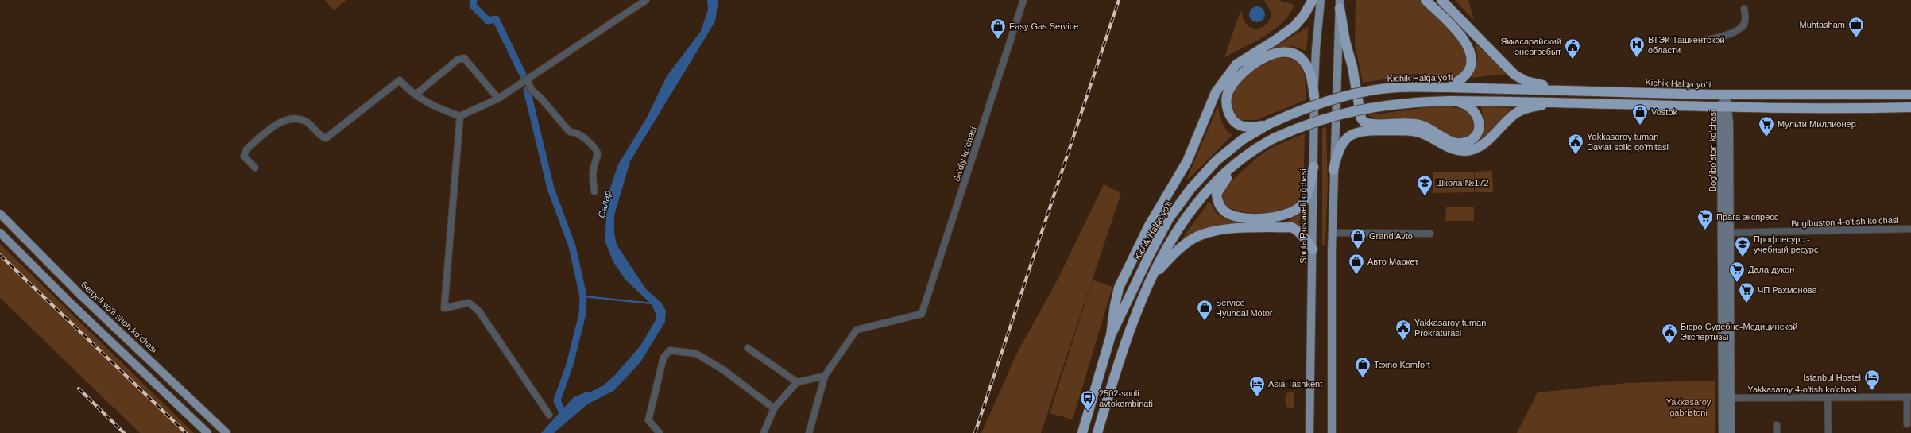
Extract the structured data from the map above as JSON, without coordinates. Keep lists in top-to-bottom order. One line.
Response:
{"streets":{"highway":["Kichik Halqa yo'li"],"main road":["Shota Rustaveli ko'chasi","Sergeli yo‘li shoh ko‘chasi"],"street":["Bogʻiboʻston koʻchasi","Sa'diy ko'chasi","Bogibuston 4-o'tish ko'chasi","Yakkasaroy 4-o'tish ko'chasi"]},"crossings":[["Kichik Halqa yo'li","Bogʻiboʻston koʻchasi"],["Bogʻiboʻston koʻchasi","Bogibuston 4-o'tish ko'chasi"],["Bogʻiboʻston koʻchasi","Yakkasaroy 4-o'tish ko'chasi"]],"water":["Салар"],"parks":["Yakkasaroy qabristoni"],"places":{"office":["Muhtasham"],"shop":["Easy Gas Service","Vostok","Grand Avto","Авто Маркет","Service Hyundai Motor","Texno Komfort"],"hospital":["ВТЭК Ташкентской области"],"public building":["Яккасарайский энергосбыт","Yakkasaroy tuman Davlat soliq qo'mitasi","Yakkasaroy tuman Prokraturasi","Бюро Судебно-Медицинской Экспертизы"],"supermarket":["Мульти Миллионер","Прага экспресс","Дала дукон","ЧП Рахмонова"],"school or university":["Школа №172","Профресурс - учебный ресурс"],"hotel":["Istanbul Hostel","Asia Tashkent"],"bus stop":["2502-sonli avtokombinati"]}}
